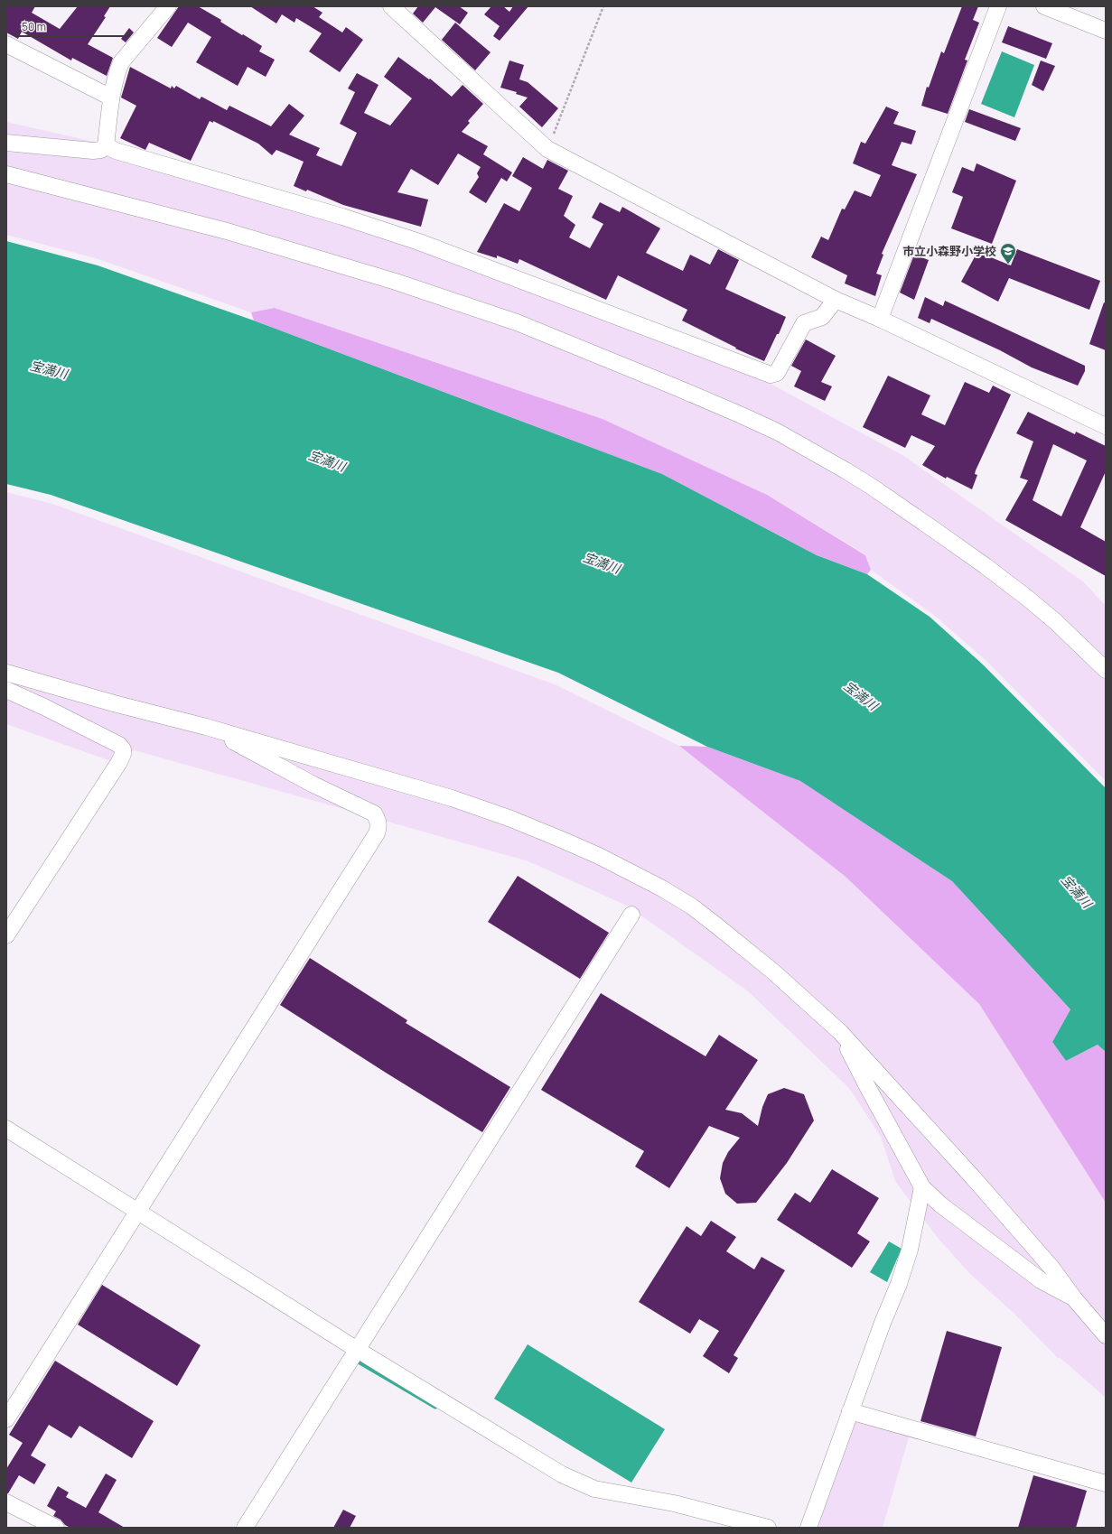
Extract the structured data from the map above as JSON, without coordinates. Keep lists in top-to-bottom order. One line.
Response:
{"water":["宝満川"],"places":{"school or university":["市立小森野小学校"]},"scale_bar":"50 m"}
